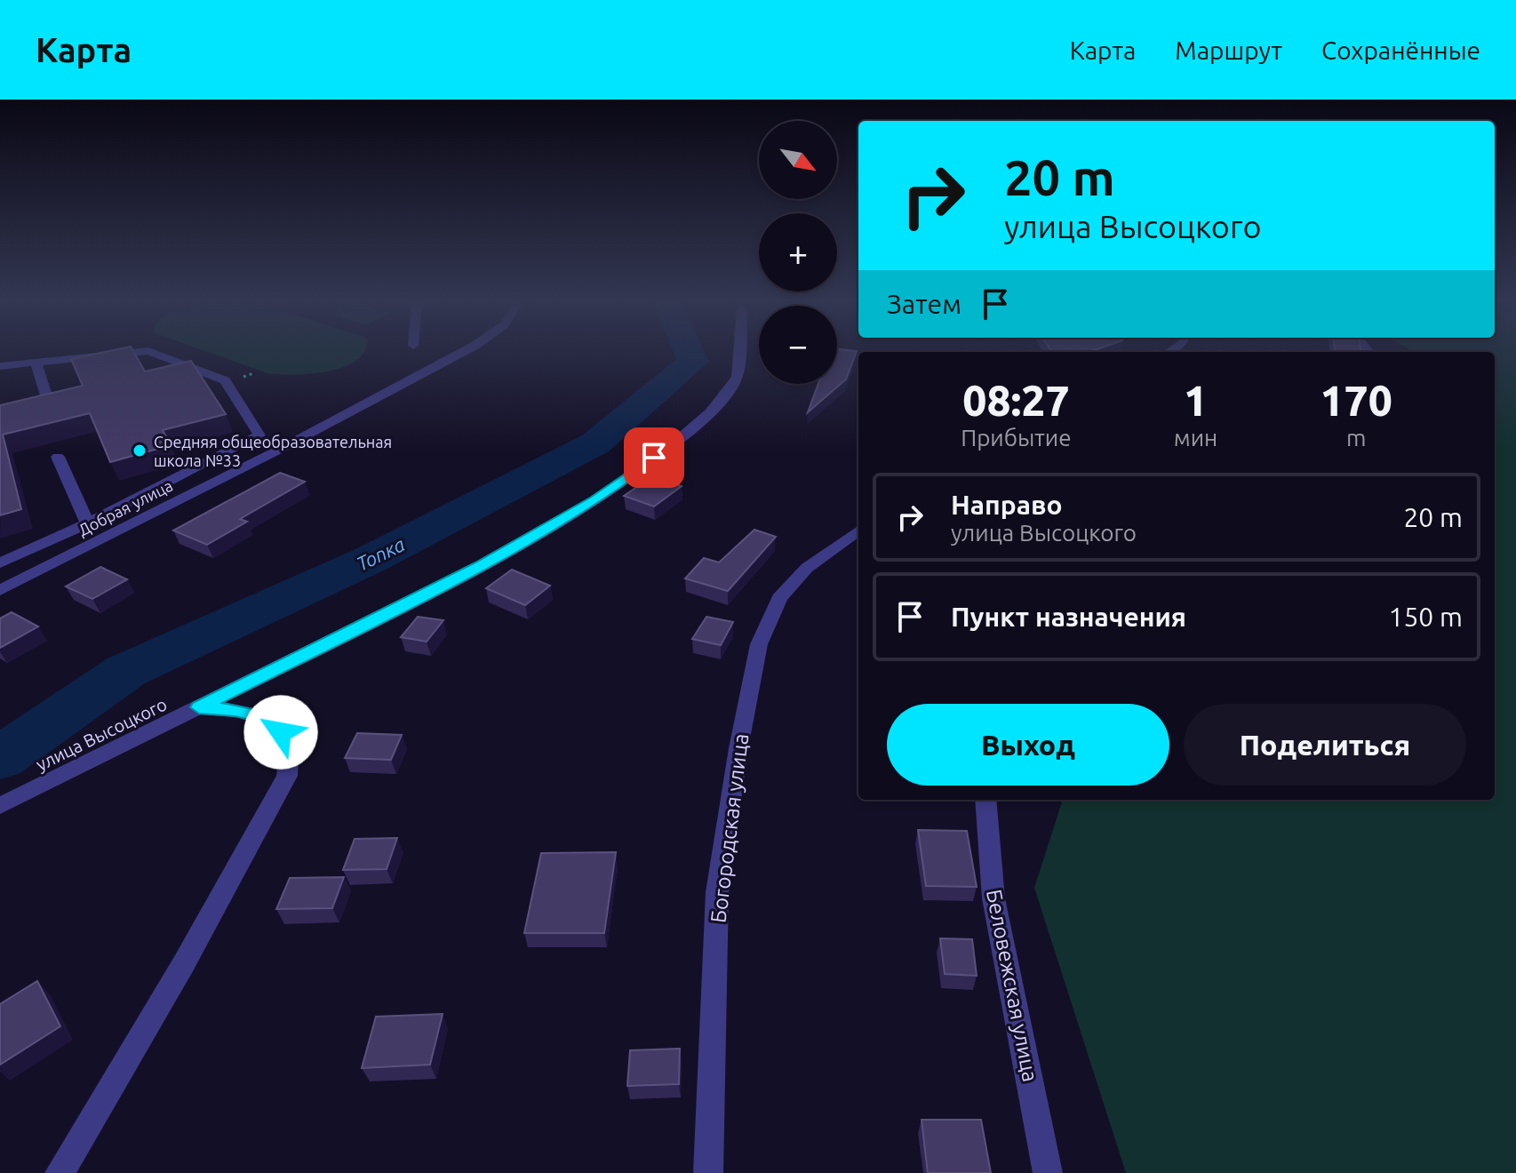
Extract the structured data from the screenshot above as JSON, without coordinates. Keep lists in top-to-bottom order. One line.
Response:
{"streets":{"street":["Добрая улица","улица Высоцкого","Богородская улица","Беловежская улица"]},"water":["Топка"],"places":["Средняя общеобразовательная школа №33"],"north":"bottom right","page":{"header":"Карта","nav":["Карта","Маршрут","Сохранённые"],"map_buttons":["+","−"],"turn":["20 m","улица Высоцкого"],"then":"Затем","eta":["08:27","Прибытие","1","мин","170","m"],"list":[{"name":"Направо","note":"улица Высоцкого","value":"20 m"},{"name":"Пункт назначения","value":"150 m"}],"buttons":["Выход","Поделиться"]}}
